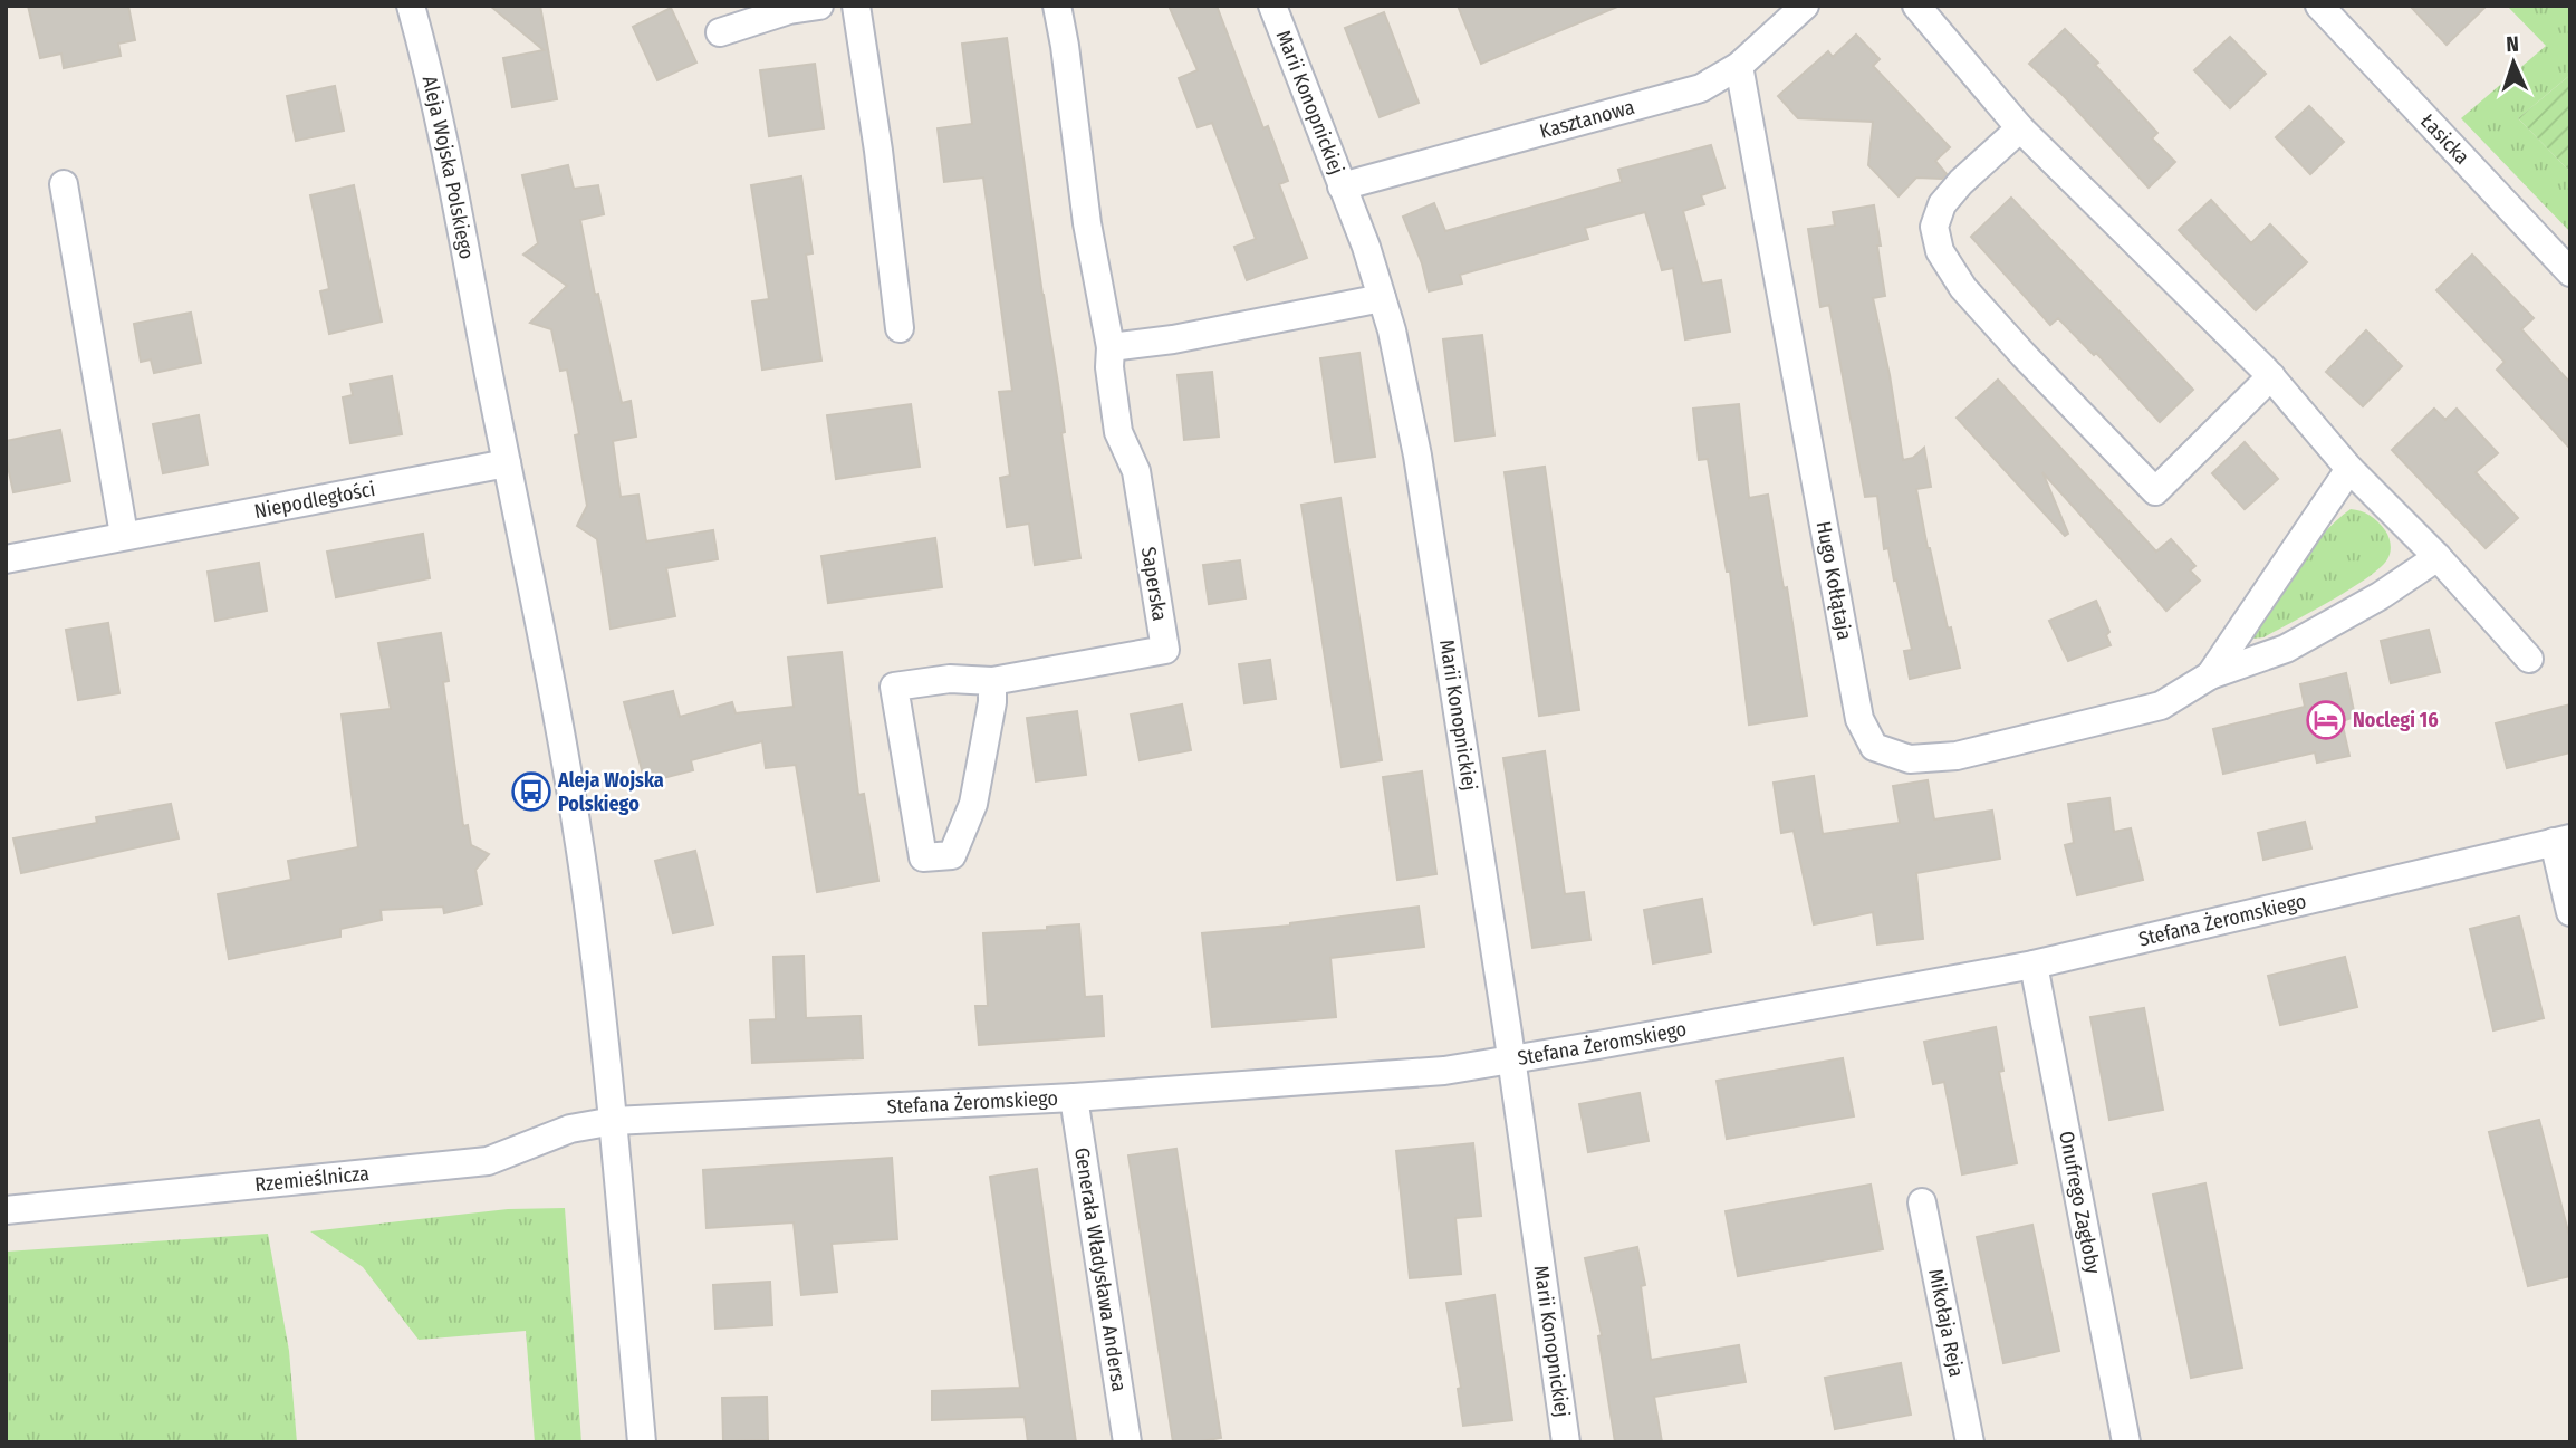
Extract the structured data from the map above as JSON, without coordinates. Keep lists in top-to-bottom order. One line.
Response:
{"streets":{"street":["Marii Konopnickiej","Kasztanowa","Łasicka","Aleja Wojska Polskiego","Niepodległości","Hugo Kołłątaja","Saperska","Stefana Żeromskiego","Rzemieślnicza","Onufrego Zagłoby","Generała Władysława Andersa","Mikołaja Reja"]},"crossings":[["Marii Konopnickiej","Kasztanowa"],["Marii Konopnickiej","Stefana Żeromskiego"],["Kasztanowa","Hugo Kołłątaja"],["Aleja Wojska Polskiego","Niepodległości"],["Aleja Wojska Polskiego","Stefana Żeromskiego"],["Aleja Wojska Polskiego","Rzemieślnicza"],["Stefana Żeromskiego","Rzemieślnicza"],["Stefana Żeromskiego","Onufrego Zagłoby"],["Stefana Żeromskiego","Generała Władysława Andersa"]],"places":{"hotel":["Noclegi 16"],"bus stop":["Aleja Wojska Polskiego"]},"north":"top"}
